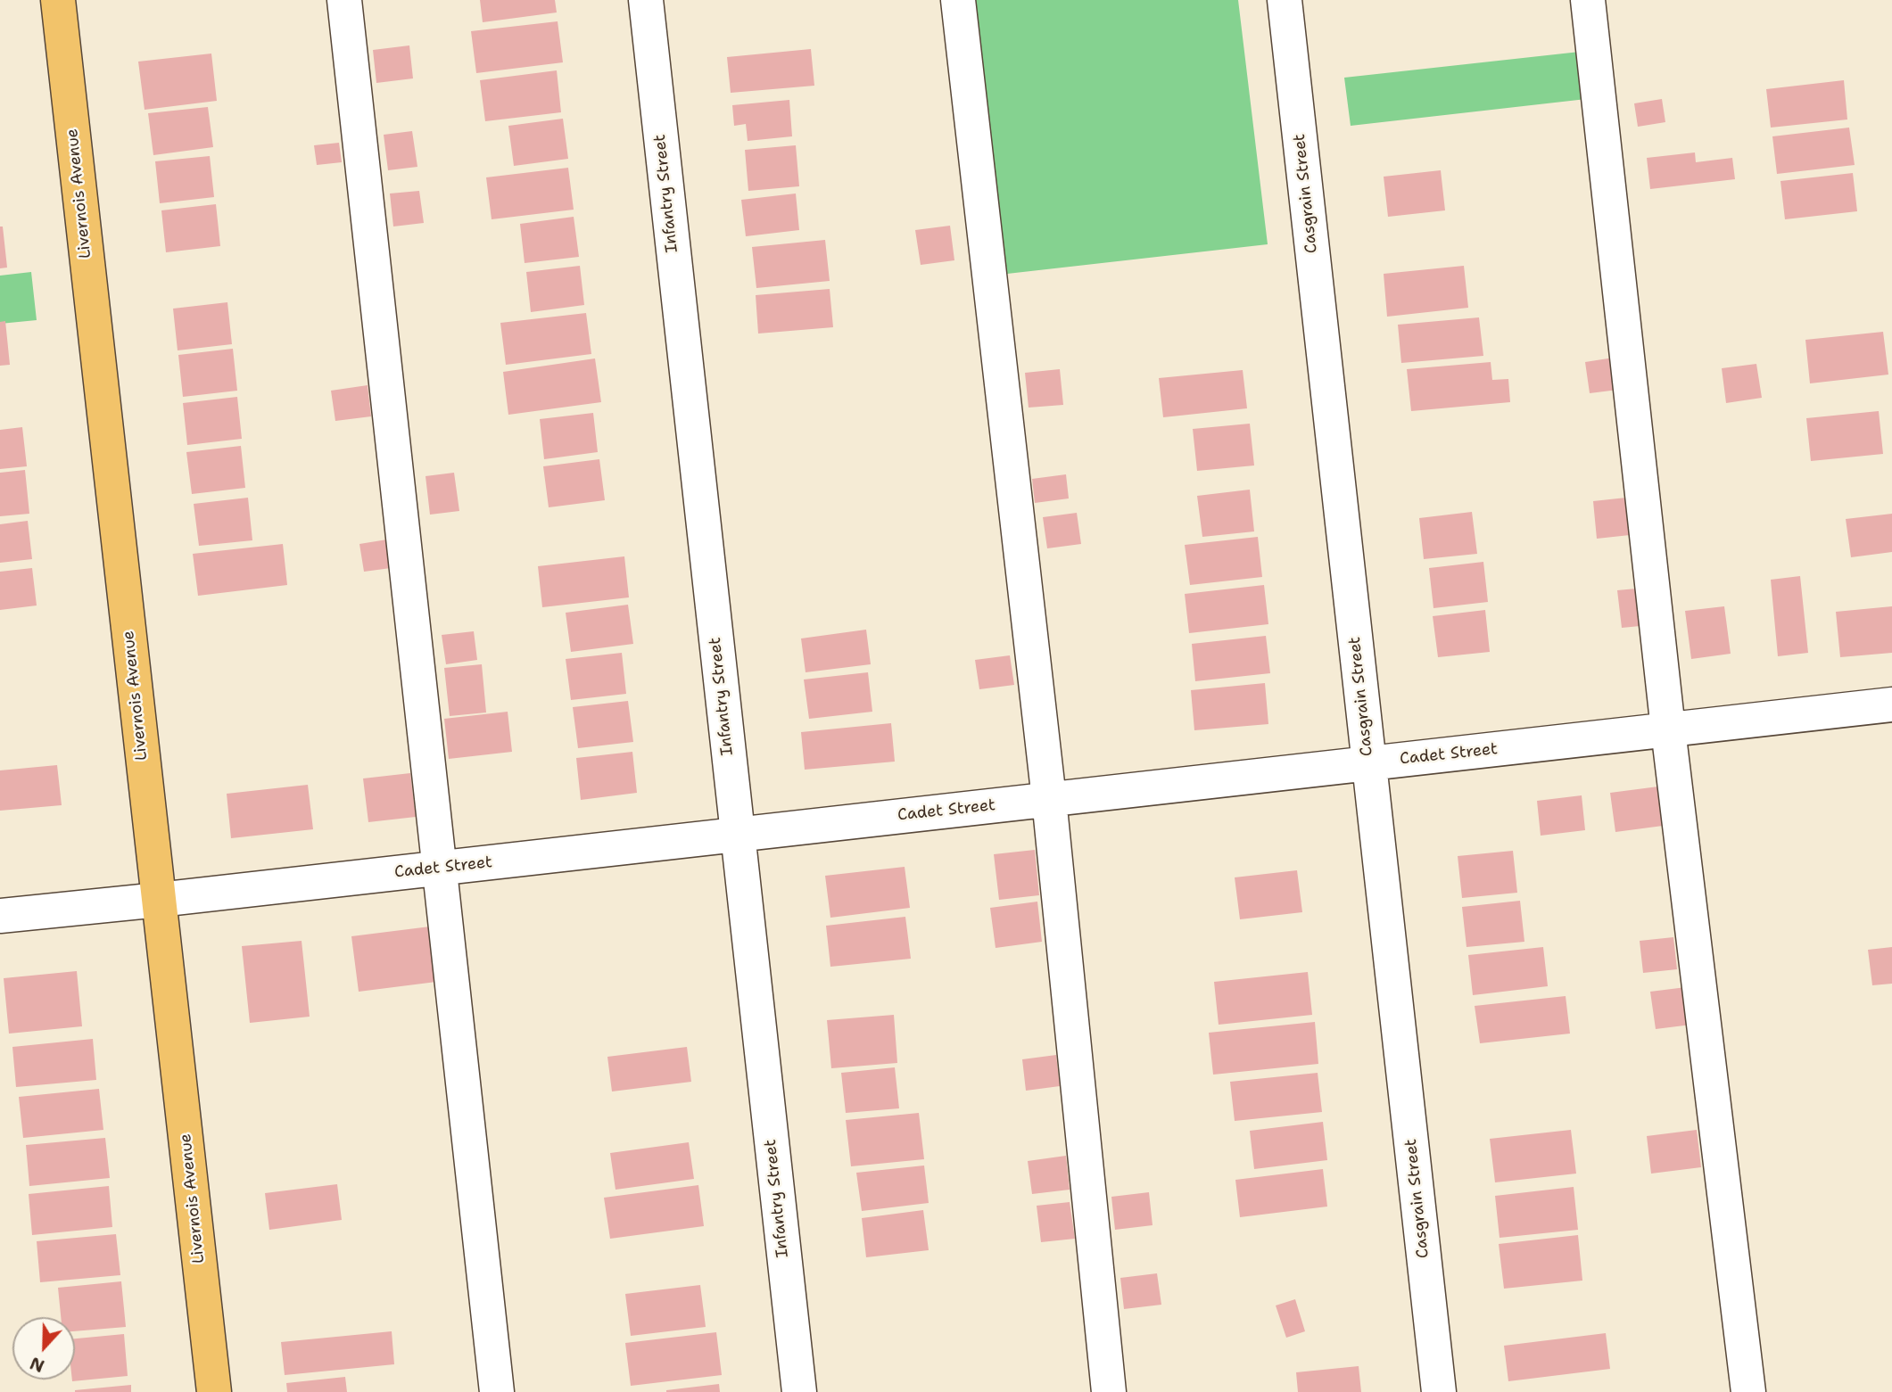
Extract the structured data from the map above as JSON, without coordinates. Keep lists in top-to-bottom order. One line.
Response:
{"streets":{"main road":["Livernois Avenue"],"street":["Infantry Street","Casgrain Street","Cadet Street"]},"crossings":[["Livernois Avenue","Cadet Street"],["Infantry Street","Cadet Street"],["Casgrain Street","Cadet Street"]],"north":"bottom"}
